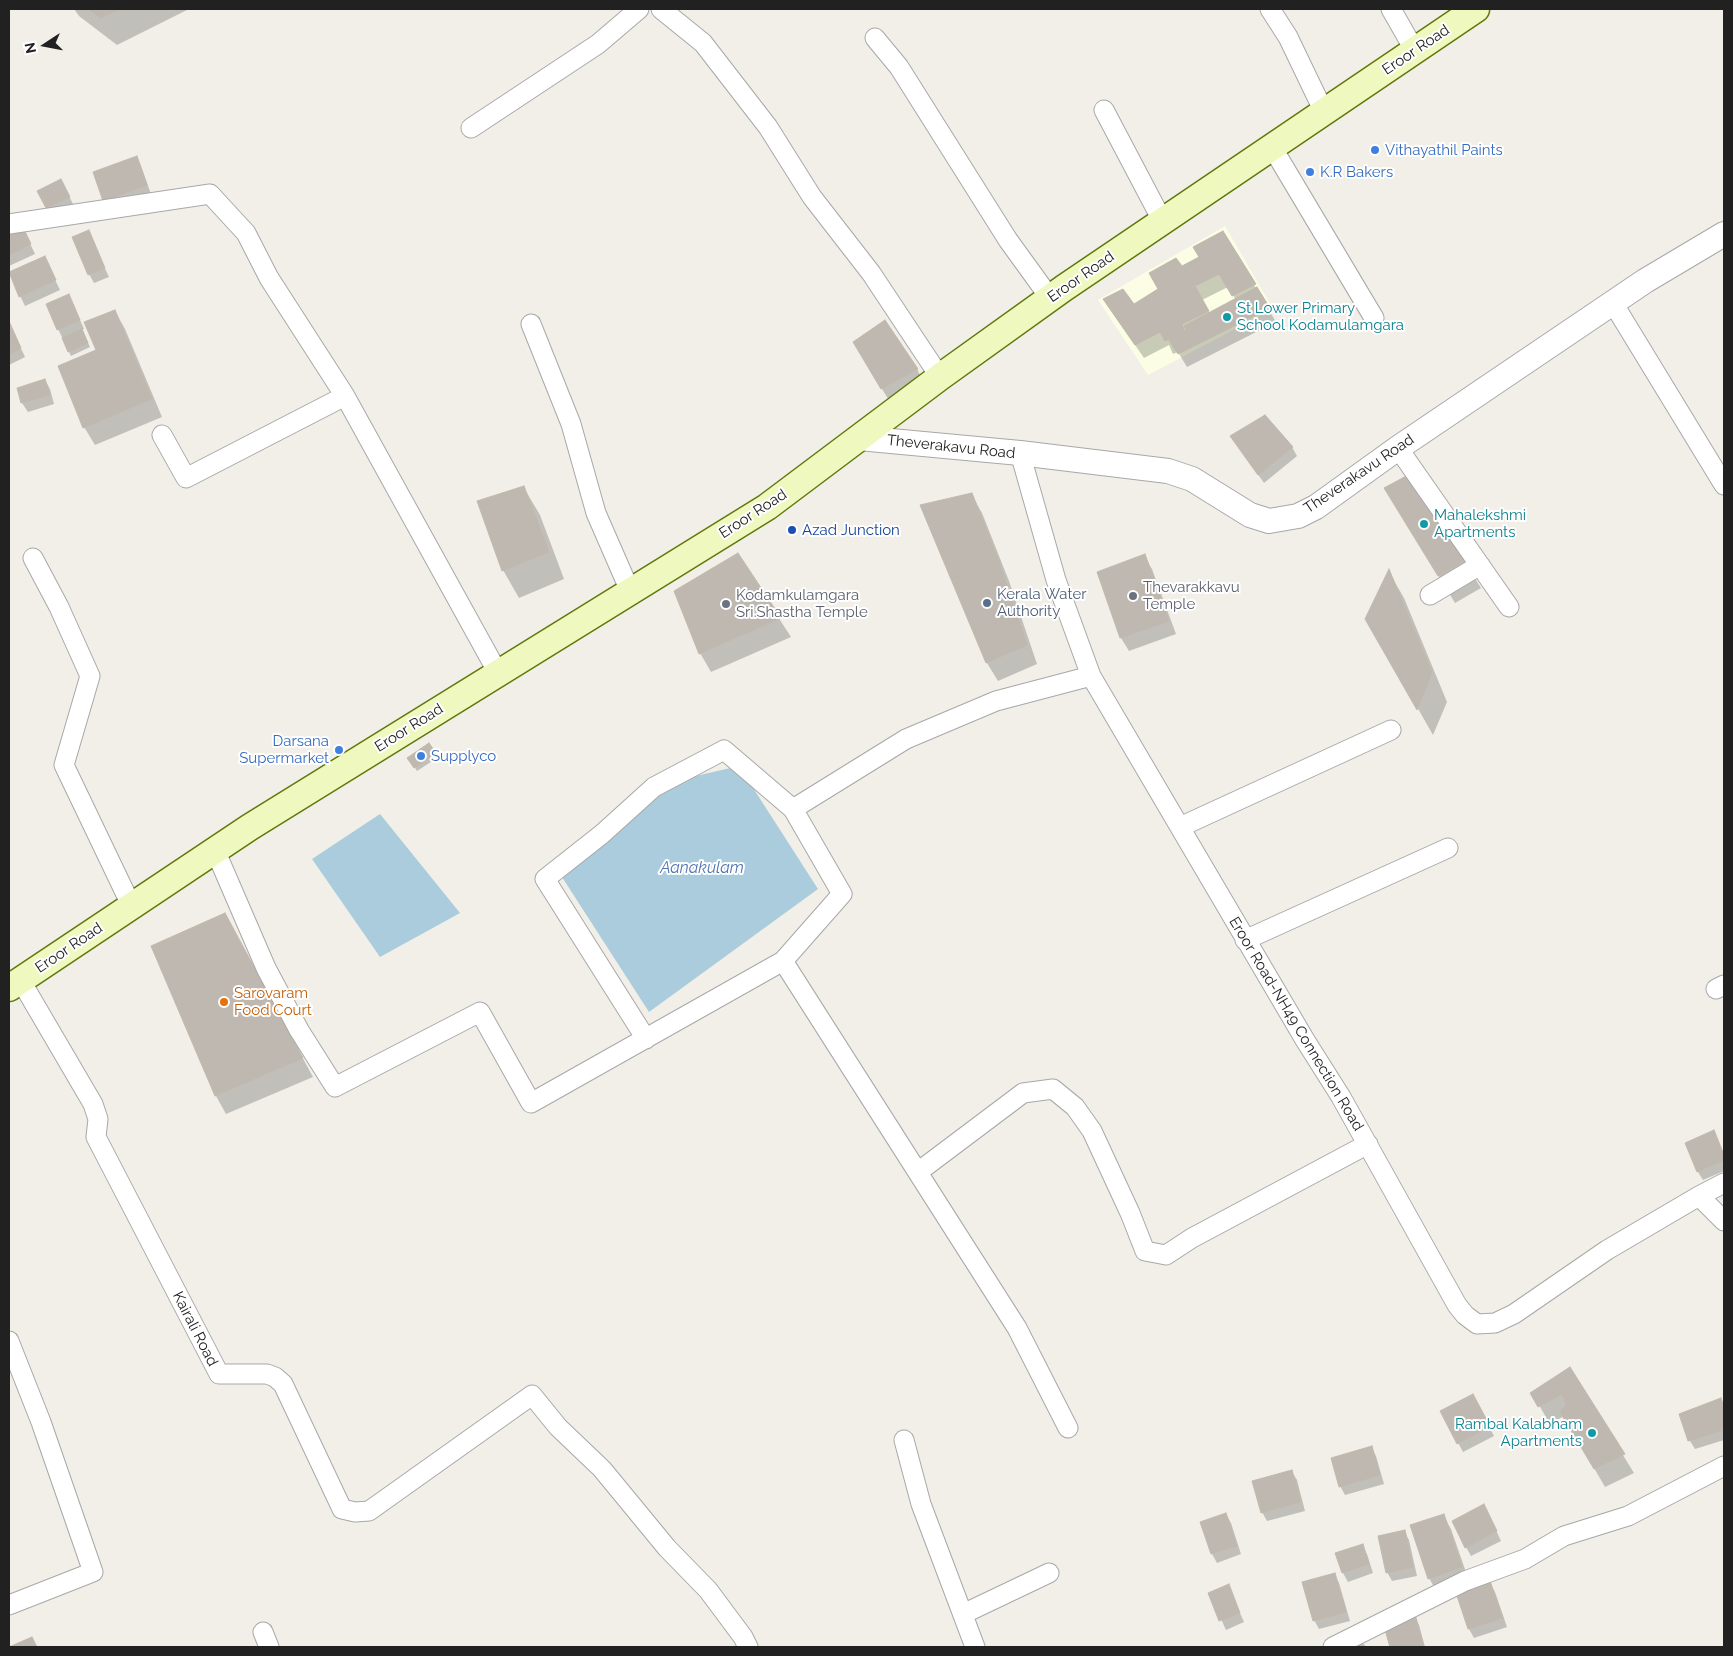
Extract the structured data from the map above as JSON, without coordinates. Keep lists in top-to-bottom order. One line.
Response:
{"streets":{"main road":["Eroor Road"],"street":["Theverakavu Road","Eroor Road-NH49 Connection Road","Kairali Road"]},"crossings":[["Eroor Road","Theverakavu Road"],["Eroor Road","Kairali Road"],["Theverakavu Road","Eroor Road-NH49 Connection Road"]],"water":["Aanakulam"],"places":["Vithayathil Paints","K.R Bakers","St Lower Primary School Kodamulamgara","Mahalekshmi Apartments","Azad Junction","Thevarakkavu Temple","Kerala Water Authority","Kodamkulamgara Sri.Shastha Temple","Darsana Supermarket","Supplyco","Sarovaram Food Court","Rambal Kalabham Apartments"],"north":"left"}
